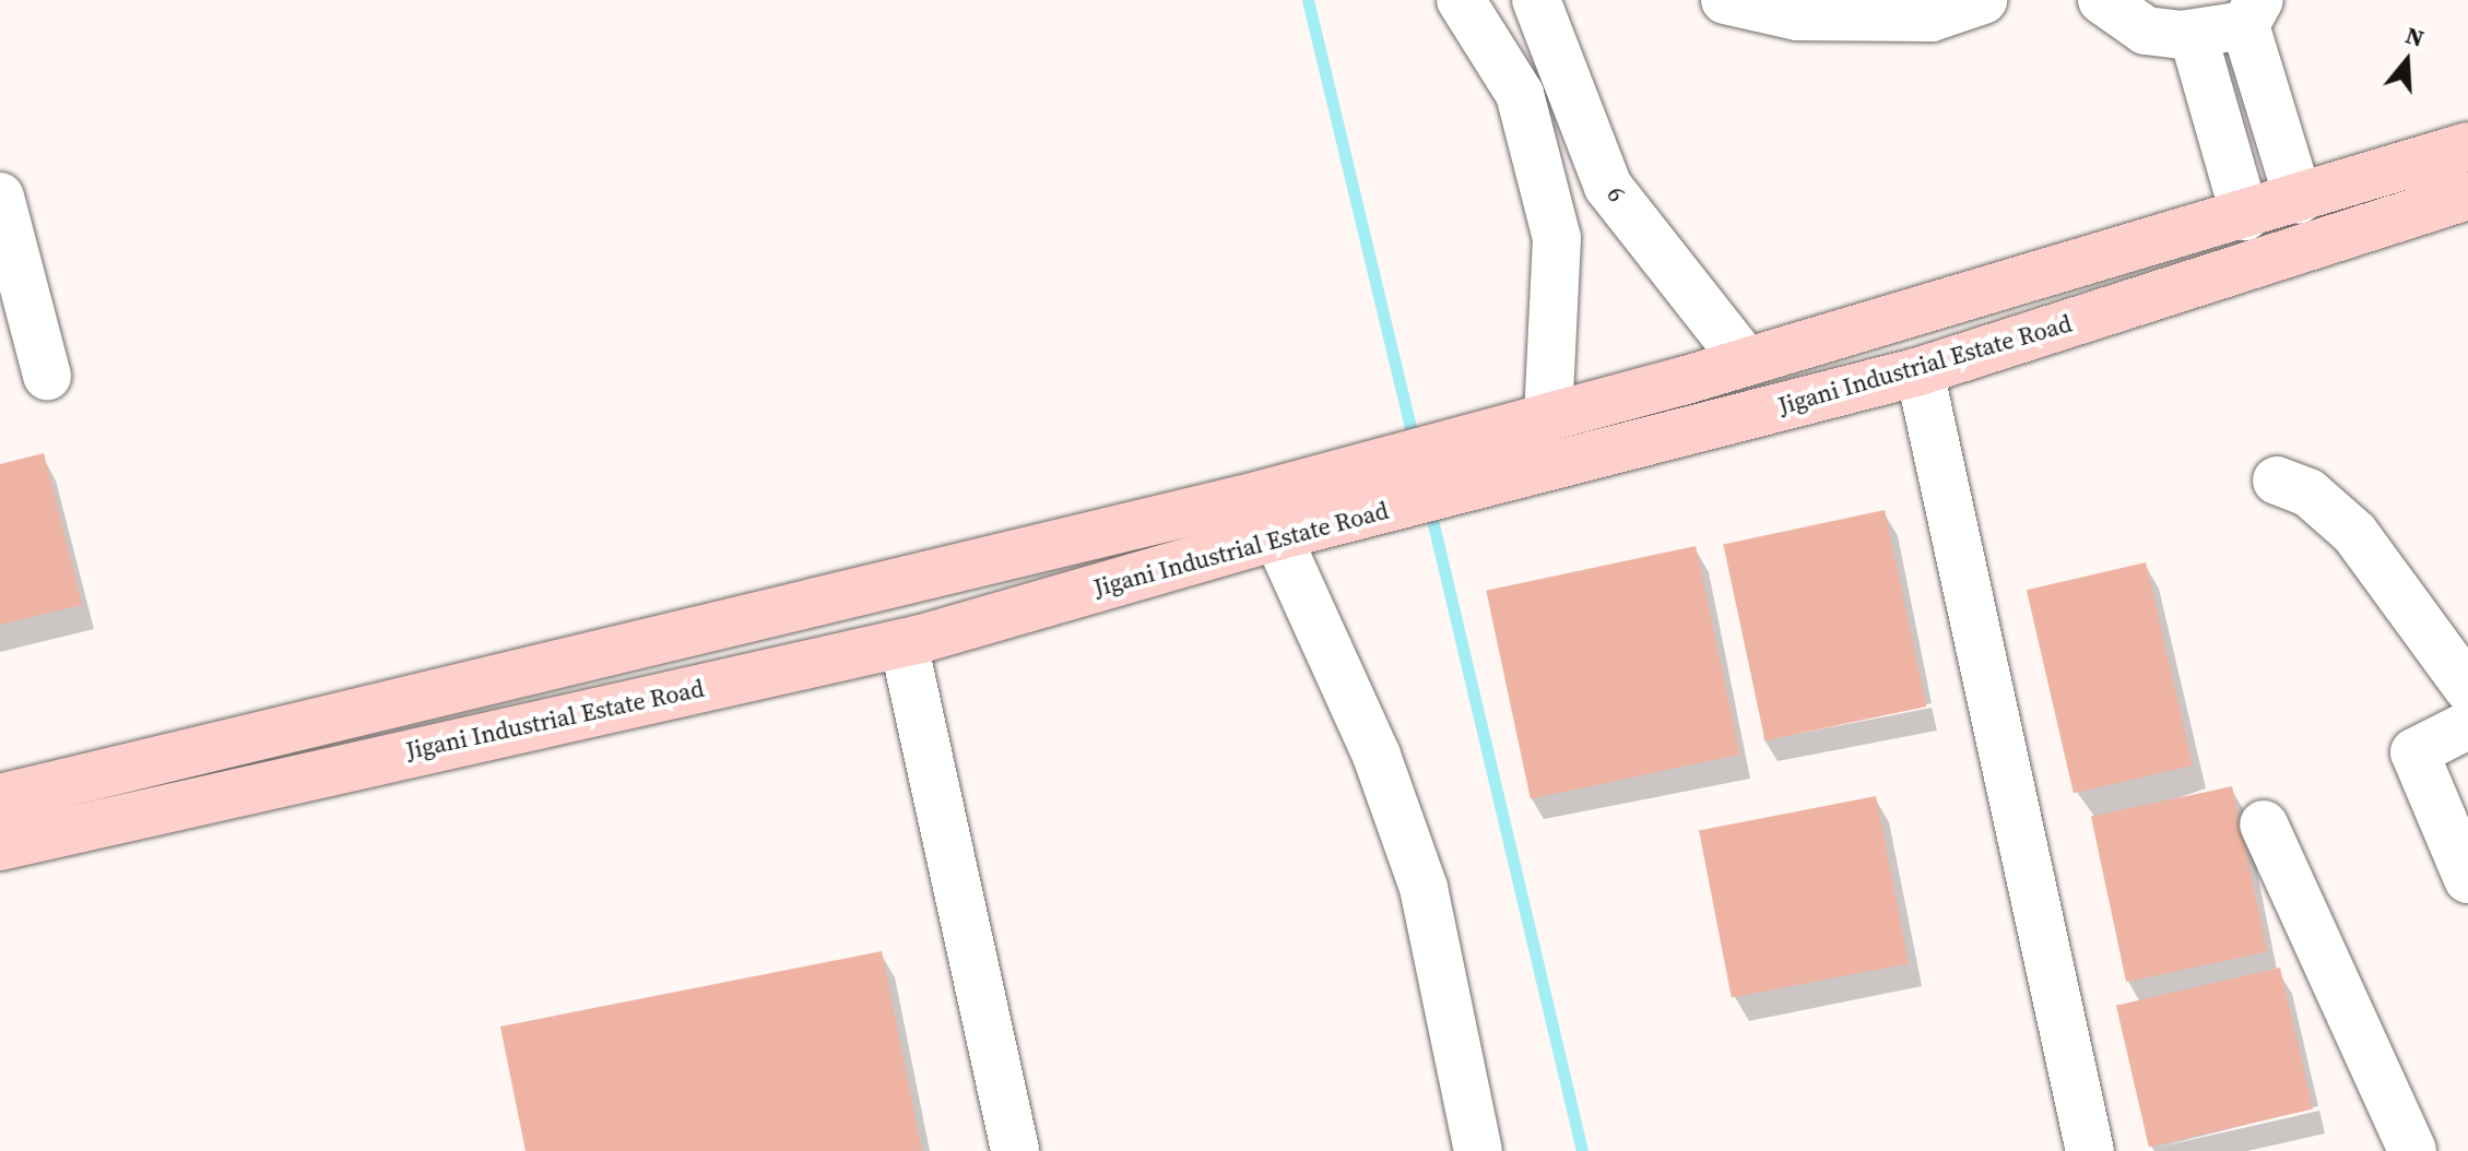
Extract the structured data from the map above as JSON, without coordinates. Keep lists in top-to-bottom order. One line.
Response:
{"streets":{"main road":["Jigani Industrial Estate Road"],"lane":["6"]},"crossings":[["6","Jigani Industrial Estate Road"]],"north":"top"}
